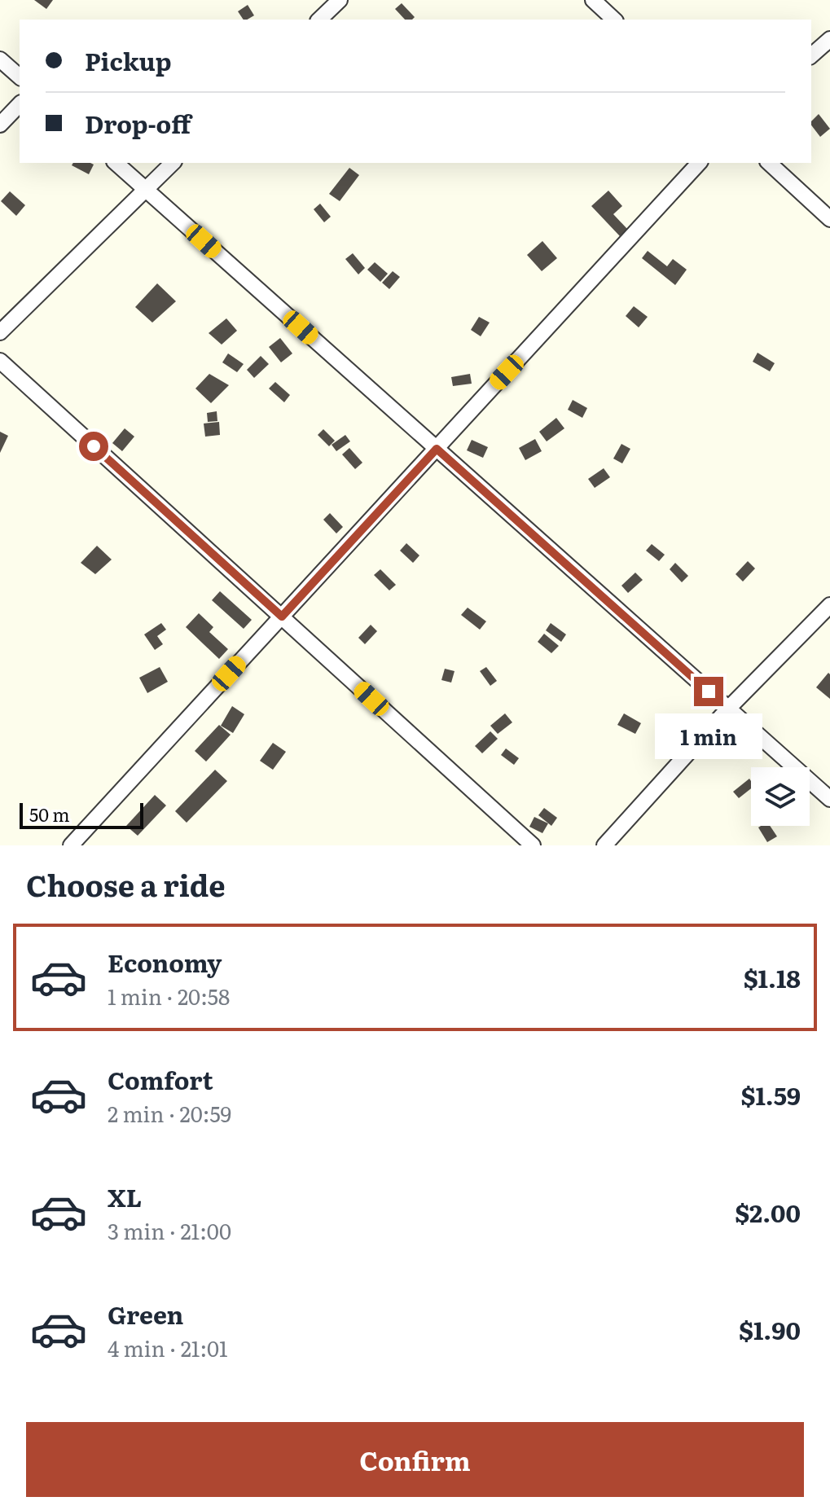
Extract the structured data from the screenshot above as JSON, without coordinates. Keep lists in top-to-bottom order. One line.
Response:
{"scale_bar":"50 m","page":{"banner":["Pickup","Drop-off"],"bubble":"1 min","scale":"50 m","heading":"Choose a ride","list":[{"name":"Economy","note":"1 min · 20:58","value":"$1.18"},{"name":"Comfort","note":"2 min · 20:59","value":"$1.59"},{"name":"XL","note":"3 min · 21:00","value":"$2.00"},{"name":"Green","note":"4 min · 21:01","value":"$1.90"}],"buttons":"Confirm"}}
